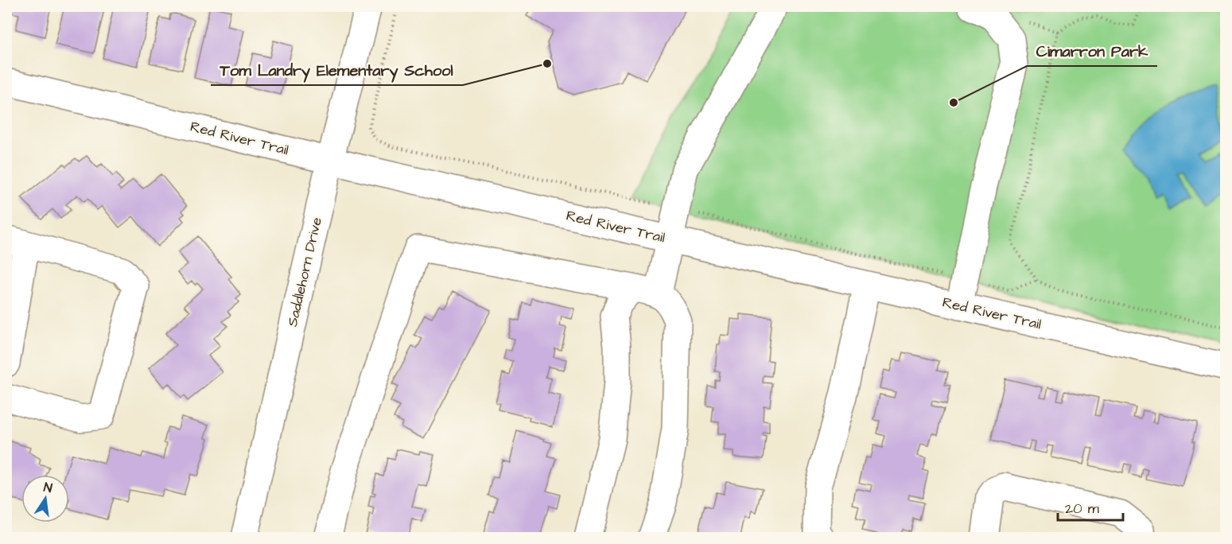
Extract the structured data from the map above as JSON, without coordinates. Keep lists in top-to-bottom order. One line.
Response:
{"streets":{"street":["Red River Trail","Saddlehorn Drive"]},"crossings":[["Red River Trail","Saddlehorn Drive"]],"places":["Tom Landry Elementary School","Cimarron Park"],"scale_bar":"20 m","north":"top"}
